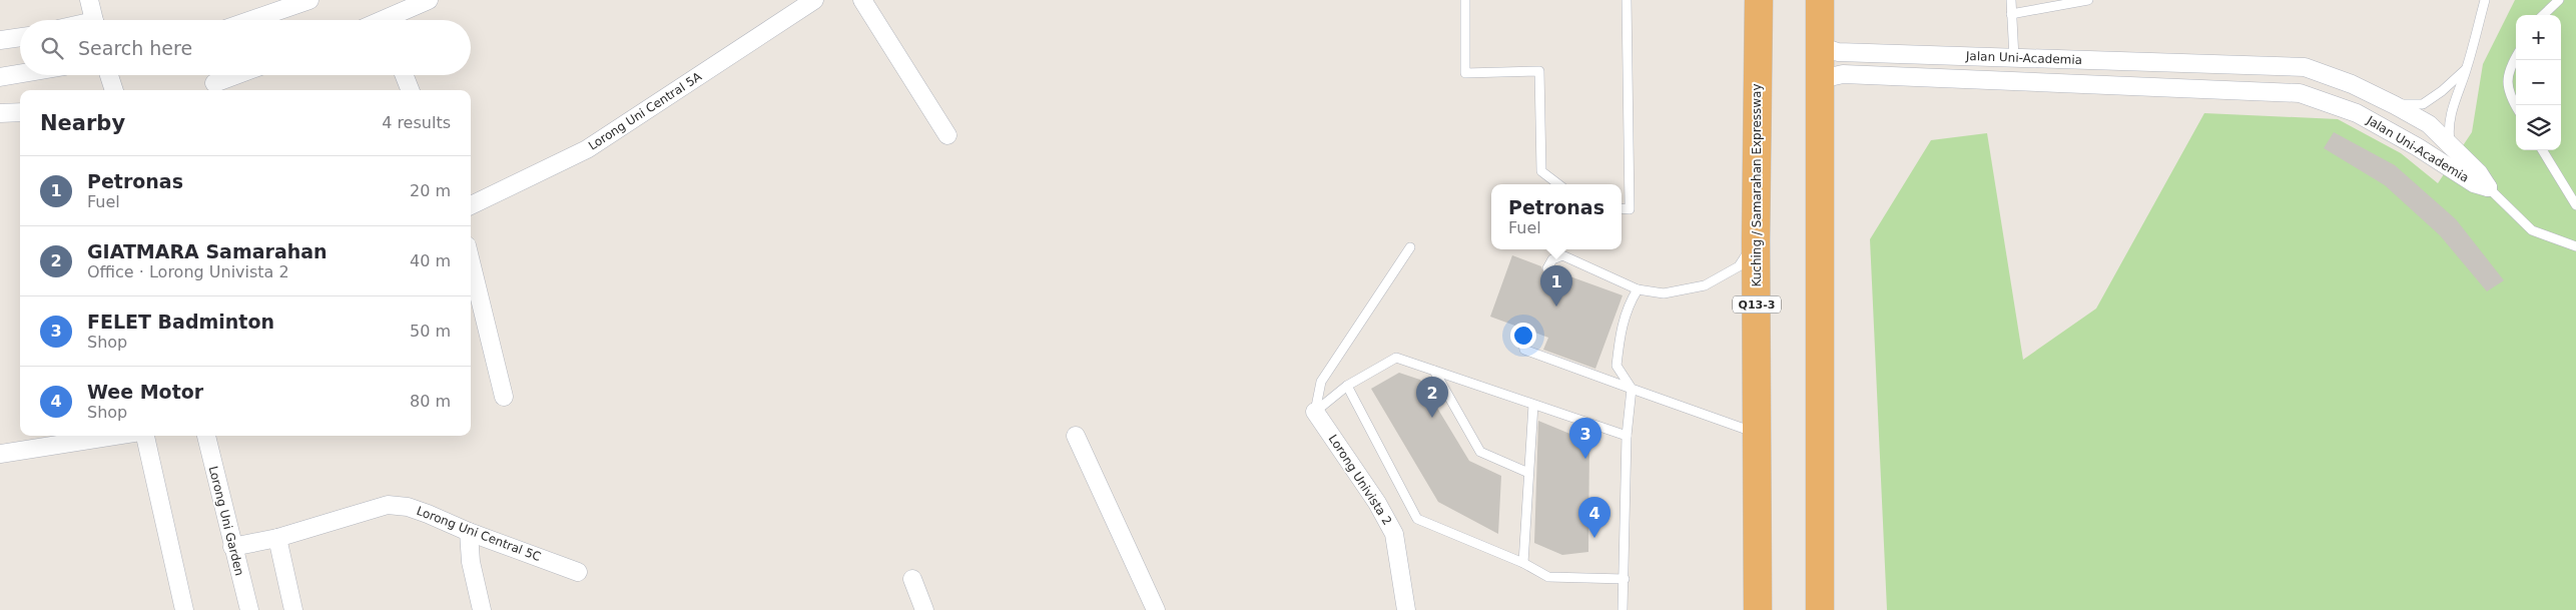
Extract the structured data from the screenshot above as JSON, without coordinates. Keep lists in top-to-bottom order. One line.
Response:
{"streets":{"highway":["Kuching / Samarahan Expressway","Q13-3"],"street":["Jalan Uni-Academia","Lorong Uni Central 5A","Lorong Univista 2","Lorong Uni Garden","Lorong Uni Central 5C"]},"crossings":[["Lorong Uni Garden","Lorong Uni Central 5C"]],"page":{"map_buttons":["+","−"],"search":"Search here","heading":["Nearby","4 results"],"list":[{"mark":"1","name":"Petronas","note":"Fuel","value":"20 m"},{"mark":"2","name":"GIATMARA Samarahan","note":"Office · Lorong Univista 2","value":"40 m"},{"mark":"3","name":"FELET Badminton","note":"Shop","value":"50 m"},{"mark":"4","name":"Wee Motor","note":"Shop","value":"80 m"}],"popup":["Petronas","Fuel"],"pins":["1","2","3","4"]}}
